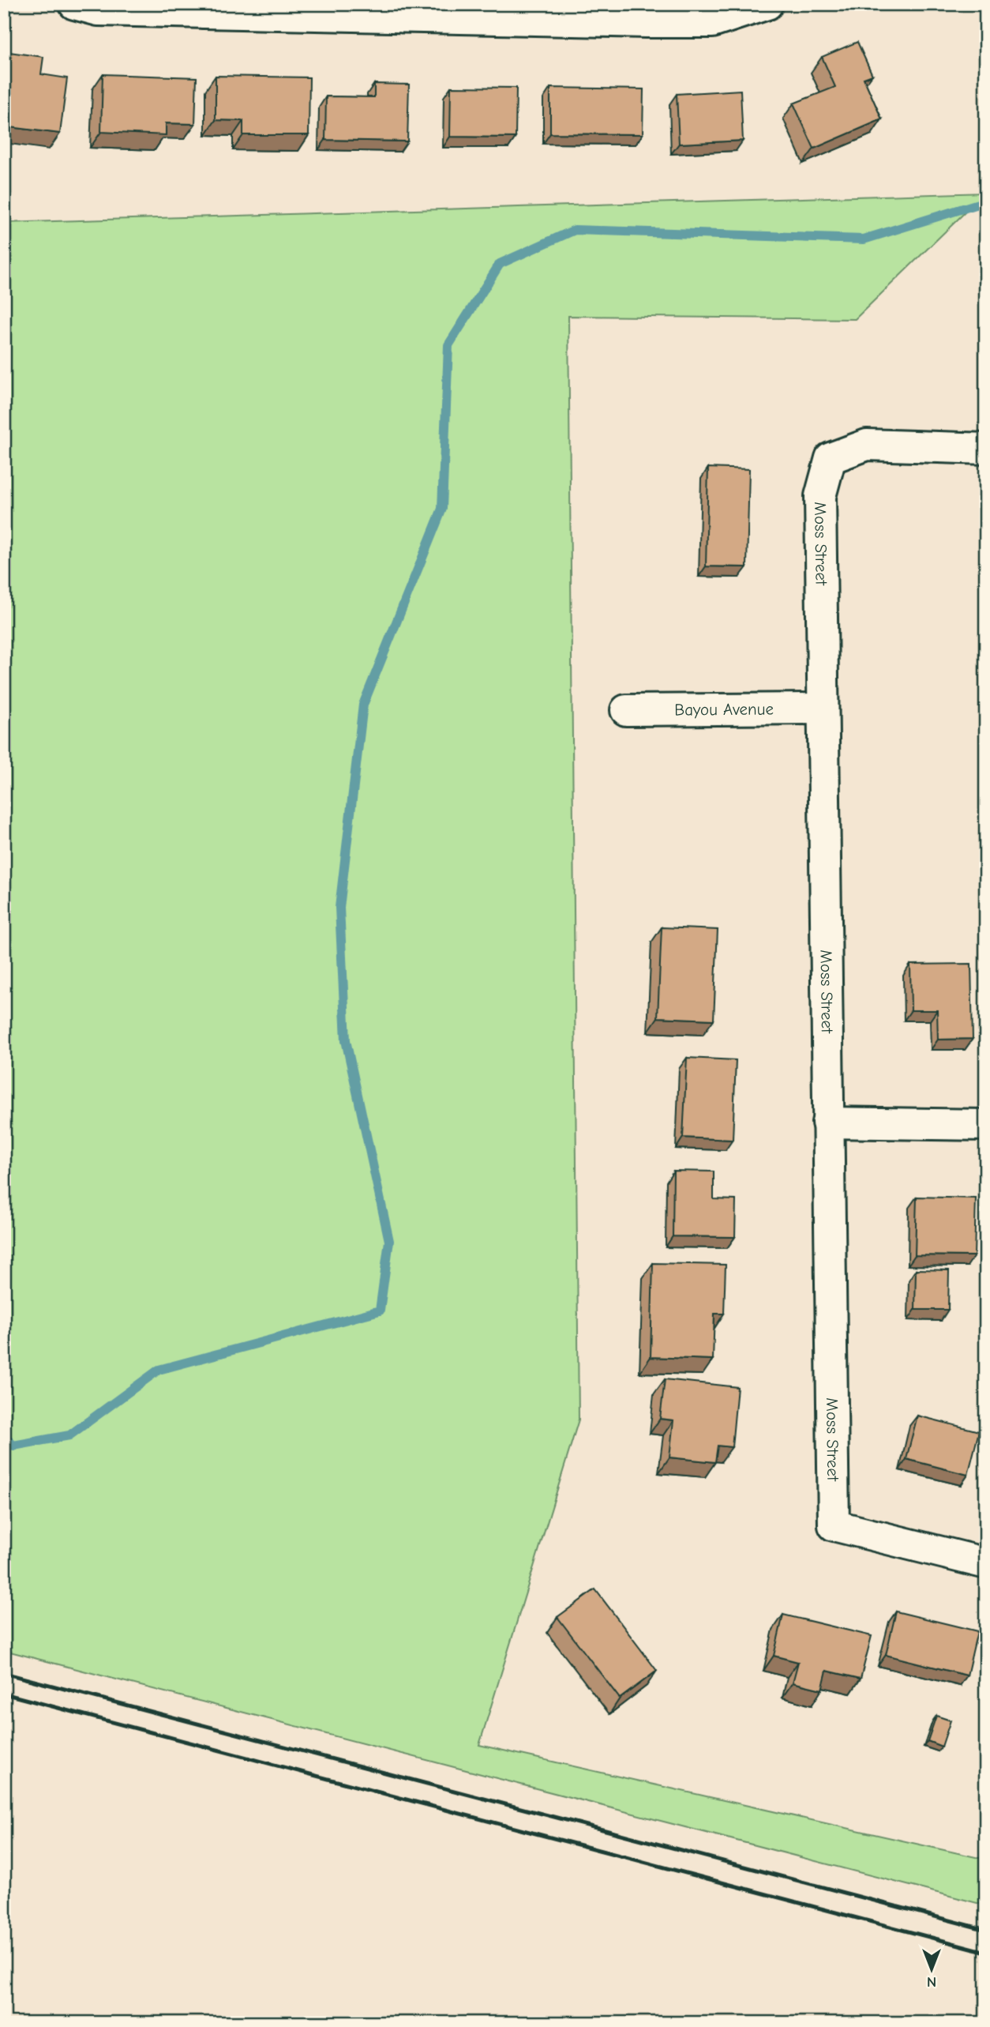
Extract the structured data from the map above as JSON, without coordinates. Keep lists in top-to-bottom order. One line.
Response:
{"streets":{"street":["Moss Street","Bayou Avenue"]},"crossings":[["Moss Street","Bayou Avenue"]],"north":"bottom"}
